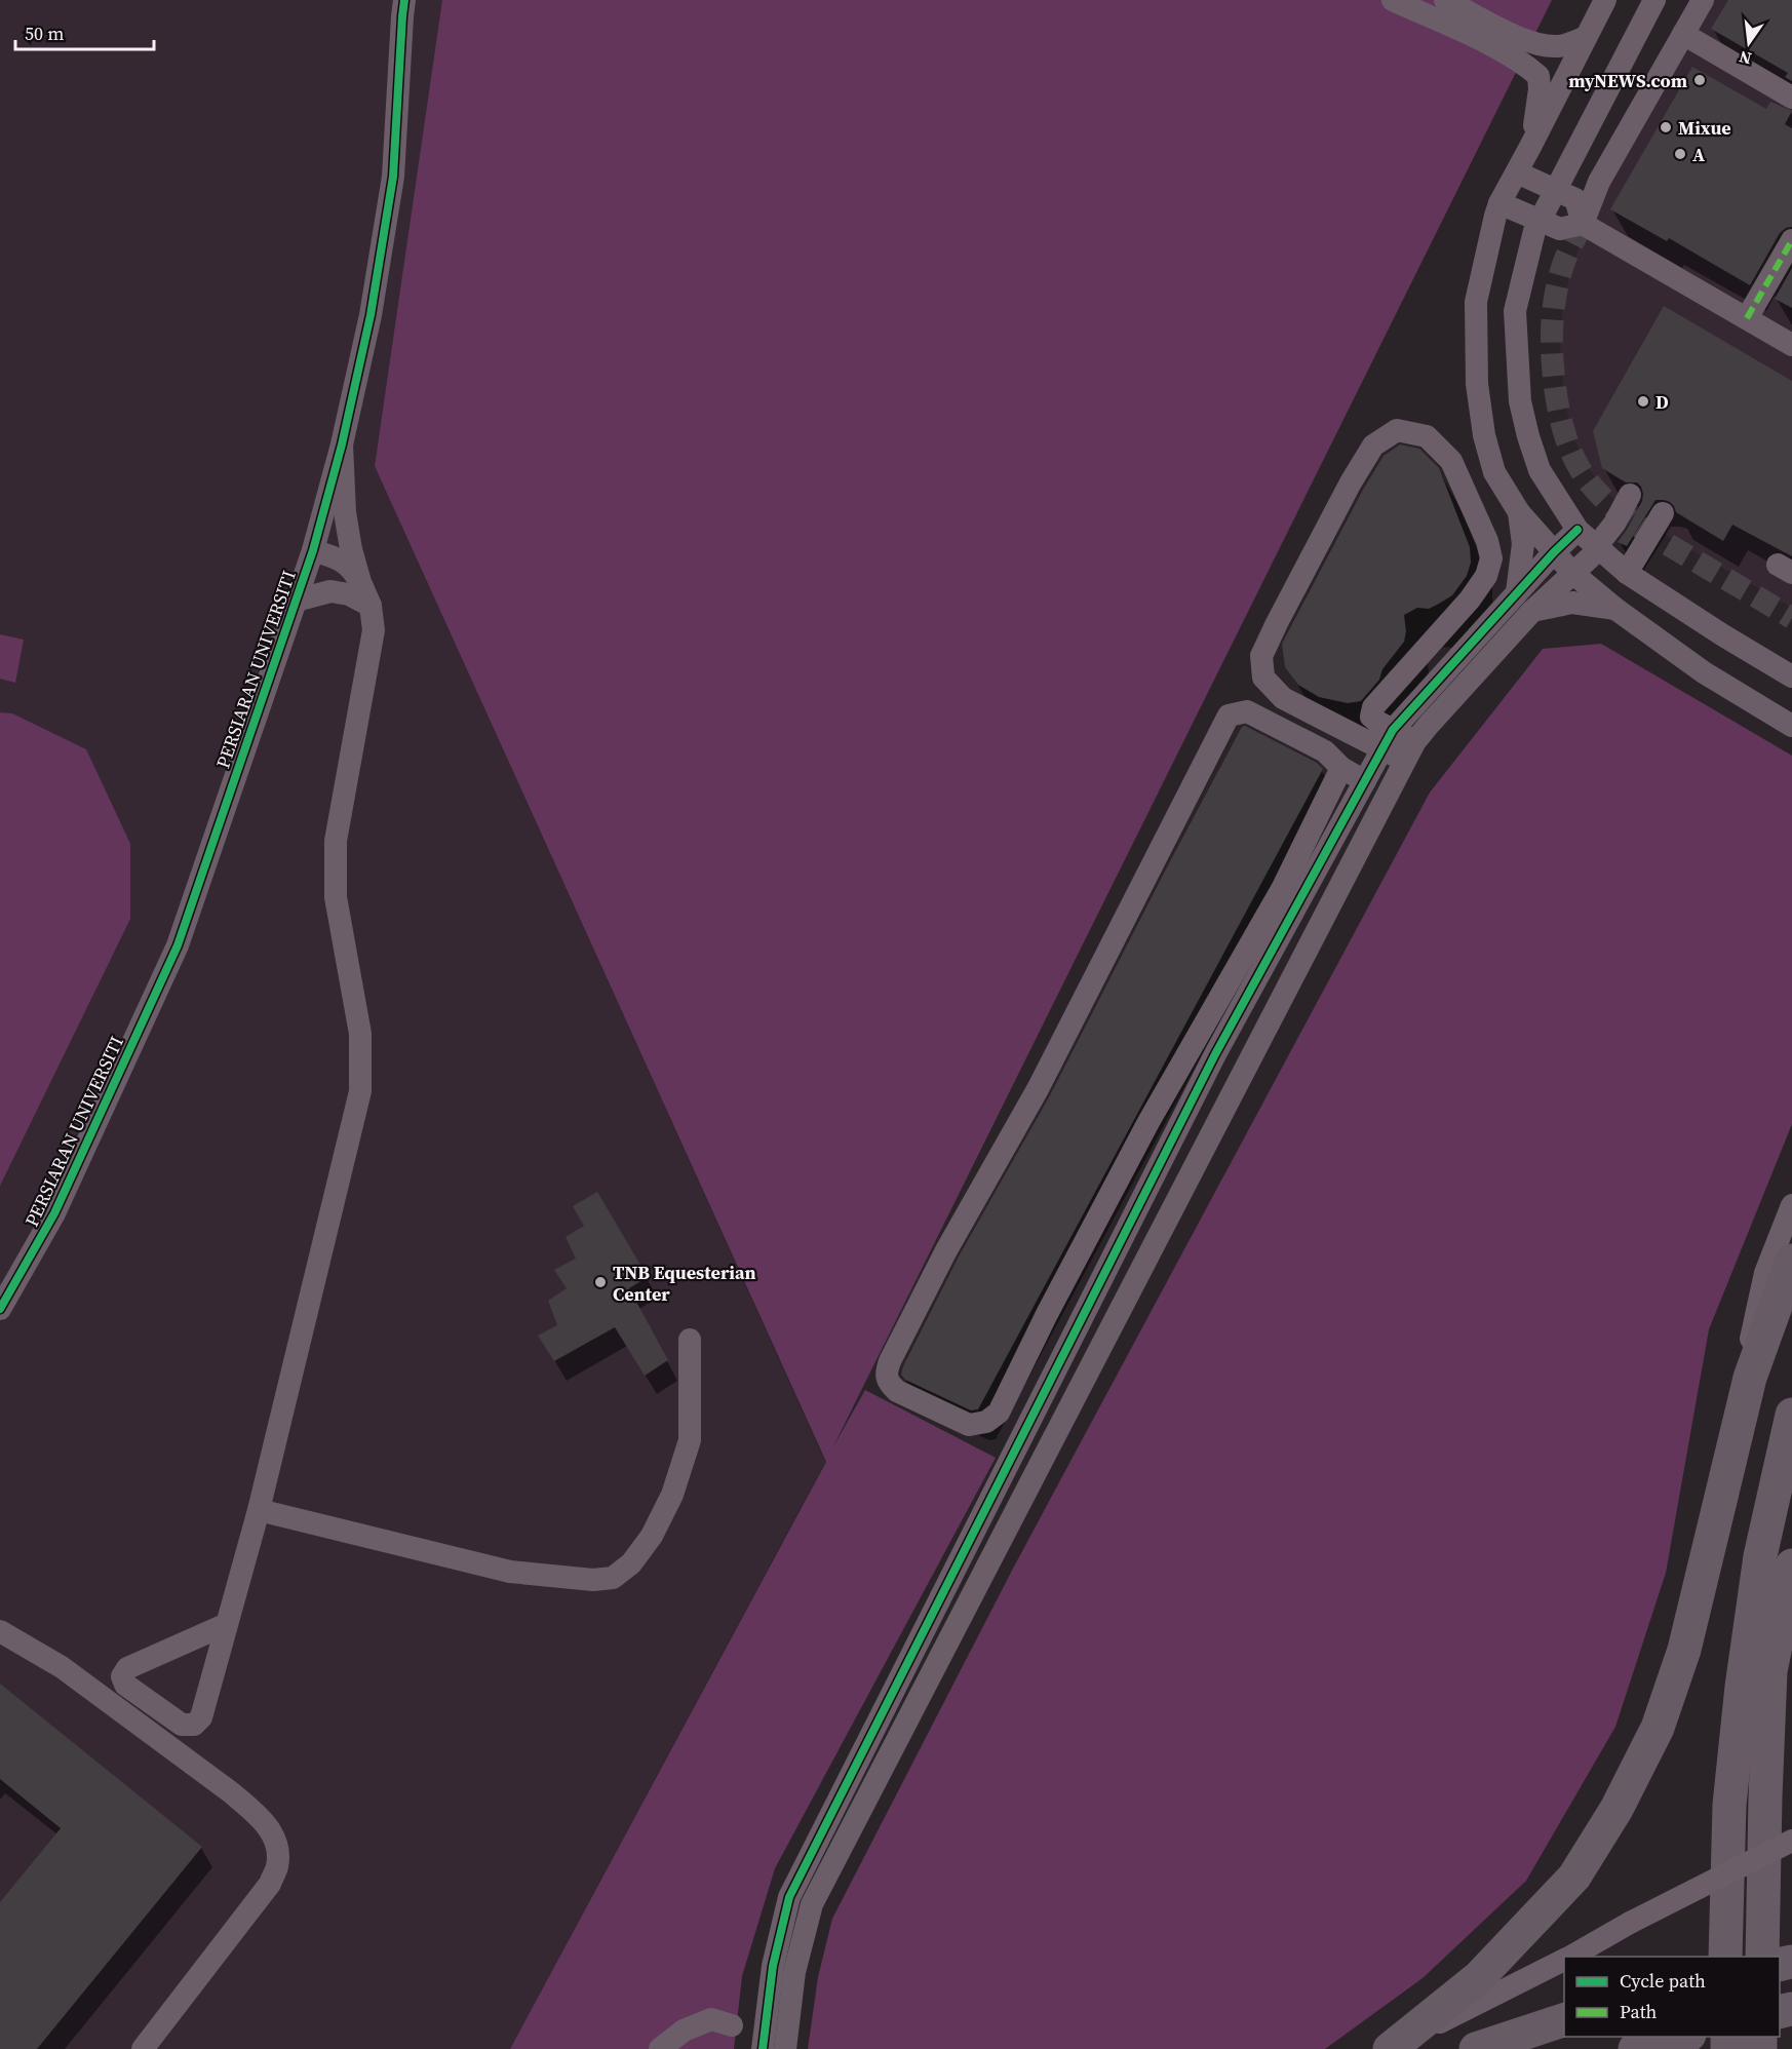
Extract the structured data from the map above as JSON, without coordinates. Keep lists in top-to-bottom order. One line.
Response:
{"streets":{"street":["PERSIARAN UNIVERSITI"]},"places":["myNEWS.com","Mixue","A","D","TNB Equesterian Center"],"legend":["Cycle path","Path"],"scale_bar":"50 m","north":"bottom"}
